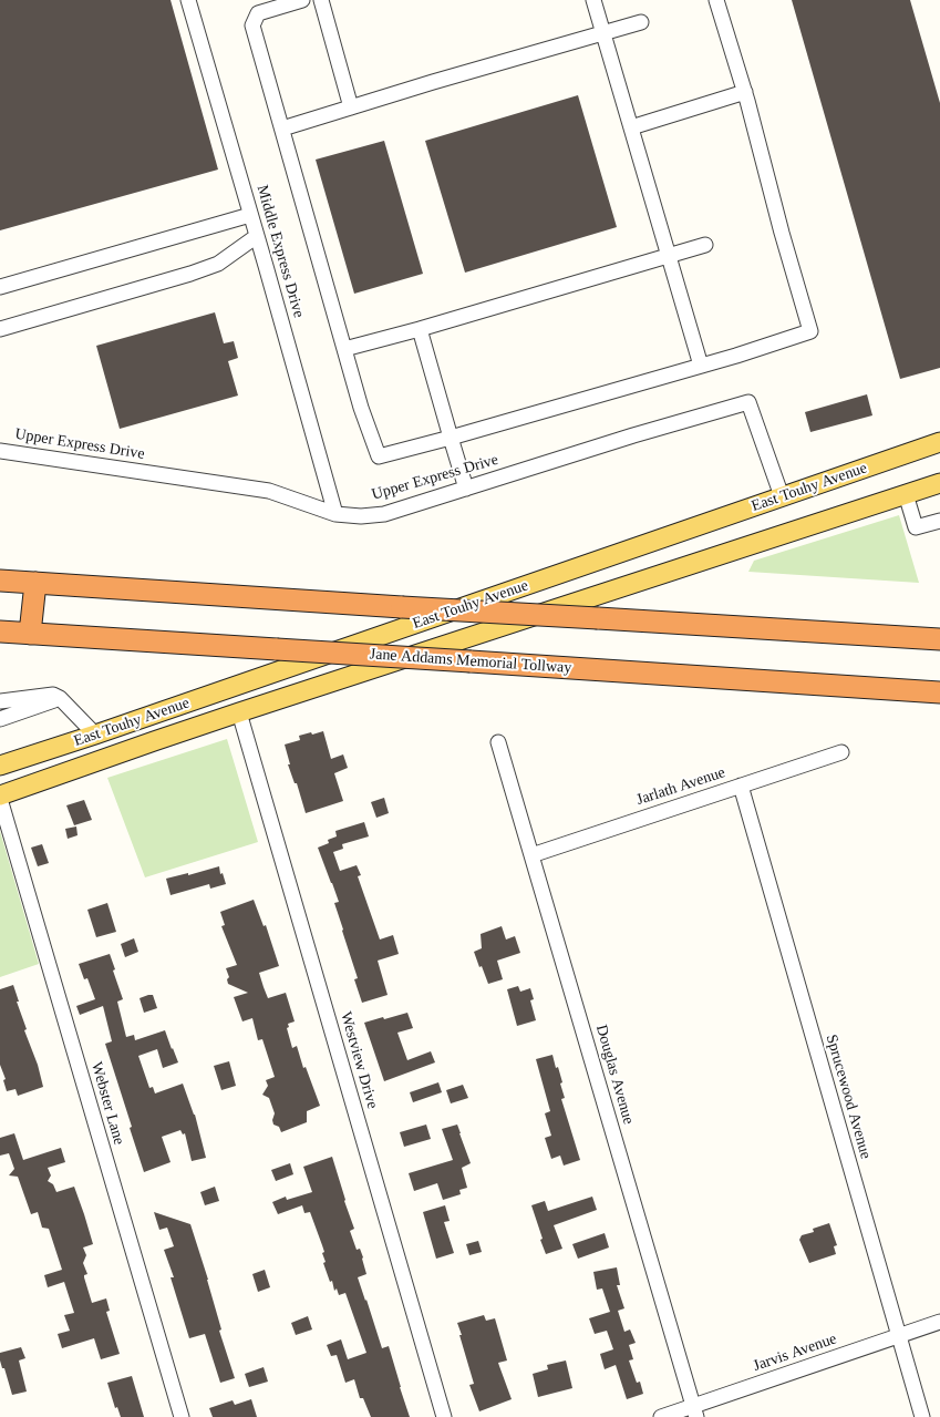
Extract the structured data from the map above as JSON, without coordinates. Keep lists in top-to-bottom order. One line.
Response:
{"streets":{"highway":["Jane Addams Memorial Tollway"],"main road":["East Touhy Avenue"],"street":["Middle Express Drive","Upper Express Drive","Jarlath Avenue","Westview Drive","Douglas Avenue","Sprucewood Avenue","Webster Lane","Jarvis Avenue"]},"crossings":[["Middle Express Drive","Upper Express Drive"],["Upper Express Drive","East Touhy Avenue"],["East Touhy Avenue","Westview Drive"],["East Touhy Avenue","Webster Lane"],["Jarlath Avenue","Douglas Avenue"],["Jarlath Avenue","Sprucewood Avenue"],["Douglas Avenue","Jarvis Avenue"],["Sprucewood Avenue","Jarvis Avenue"]]}
